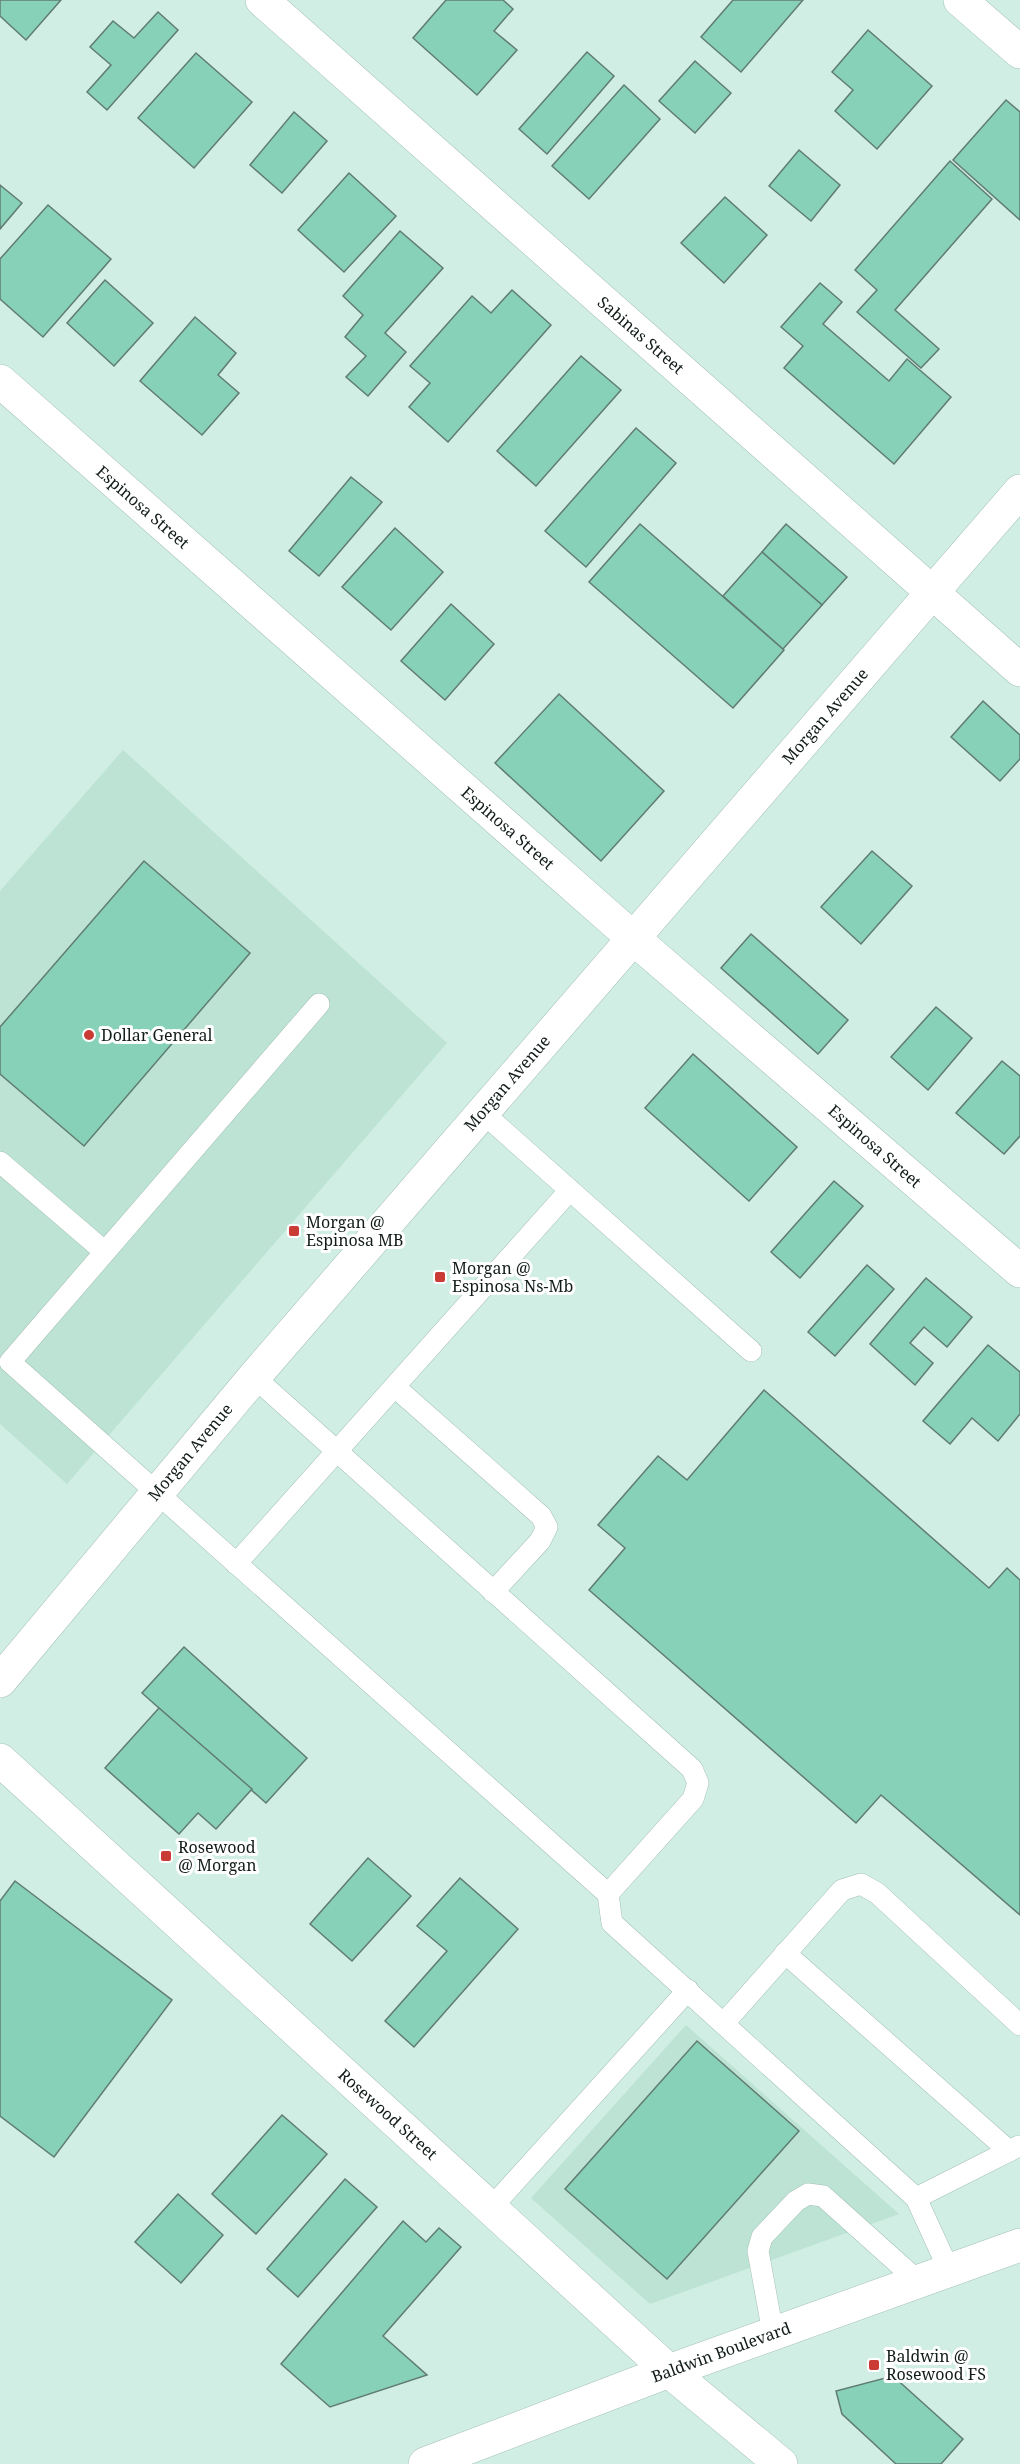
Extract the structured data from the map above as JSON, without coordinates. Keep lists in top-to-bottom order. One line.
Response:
{"streets":{"street":["Sabinas Street","Espinosa Street","Morgan Avenue","Rosewood Street","Baldwin Boulevard"]},"crossings":[["Sabinas Street","Morgan Avenue"],["Espinosa Street","Morgan Avenue"],["Rosewood Street","Baldwin Boulevard"]],"places":{"other":["Dollar General"],"transit":["Morgan @ Espinosa MB","Morgan @ Espinosa Ns-Mb","Rosewood @ Morgan","Baldwin @ Rosewood FS"]}}
